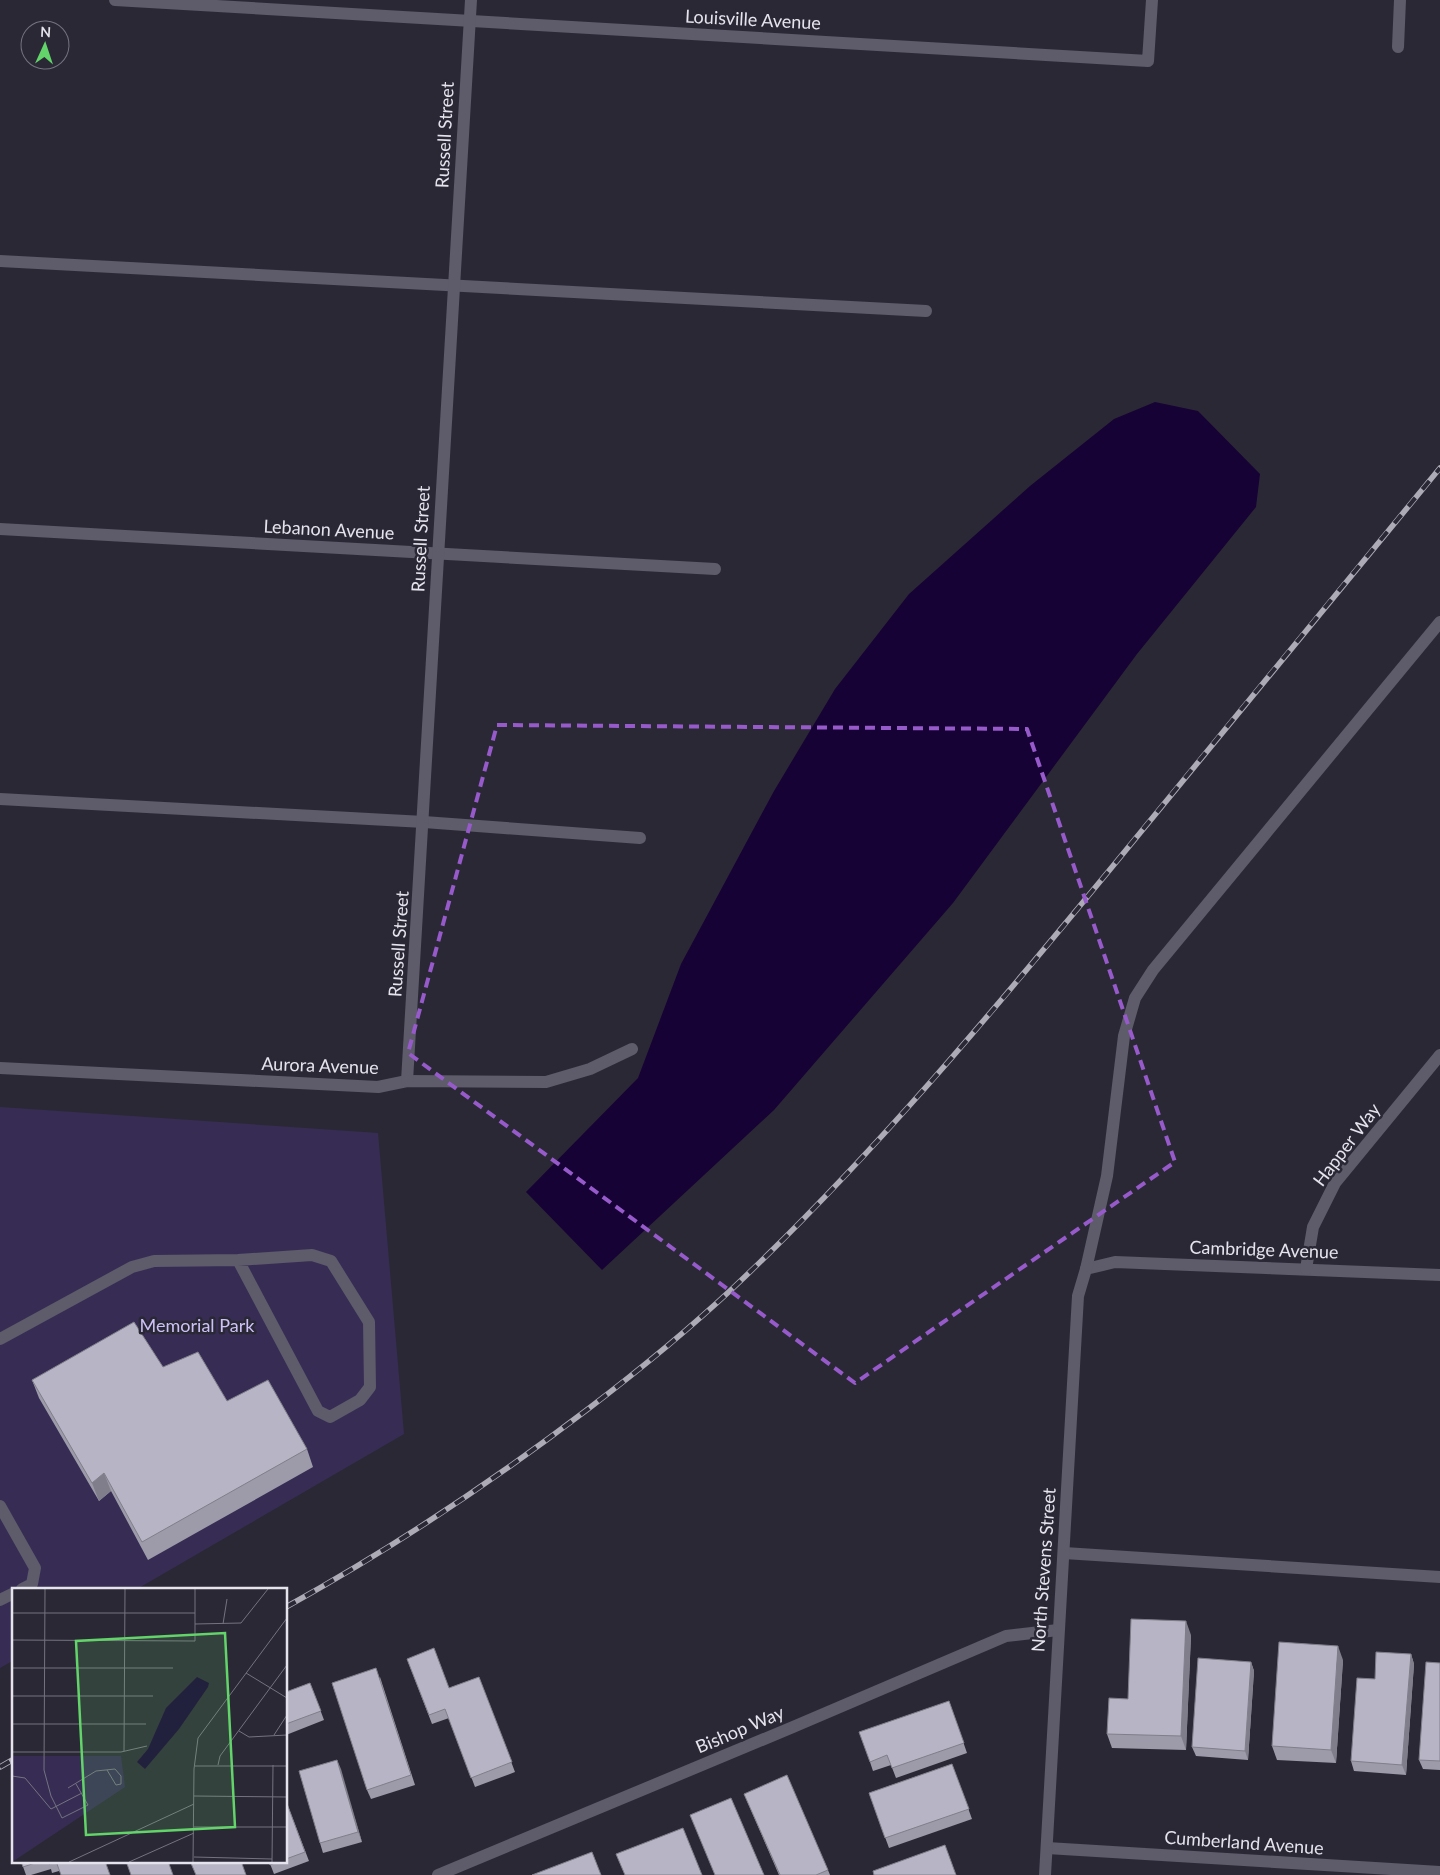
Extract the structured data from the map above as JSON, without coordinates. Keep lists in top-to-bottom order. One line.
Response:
{"streets":{"street":["Louisville Avenue","Russell Street","Lebanon Avenue","Aurora Avenue","Happer Way","Cambridge Avenue","North Stevens Street","Bishop Way","Cumberland Avenue"]},"crossings":[["Louisville Avenue","Russell Street"],["Russell Street","Lebanon Avenue"],["Russell Street","Aurora Avenue"],["Happer Way","Cambridge Avenue"],["Cambridge Avenue","North Stevens Street"],["North Stevens Street","Bishop Way"],["North Stevens Street","Cumberland Avenue"]],"parks":["Memorial Park"],"north":"top"}
